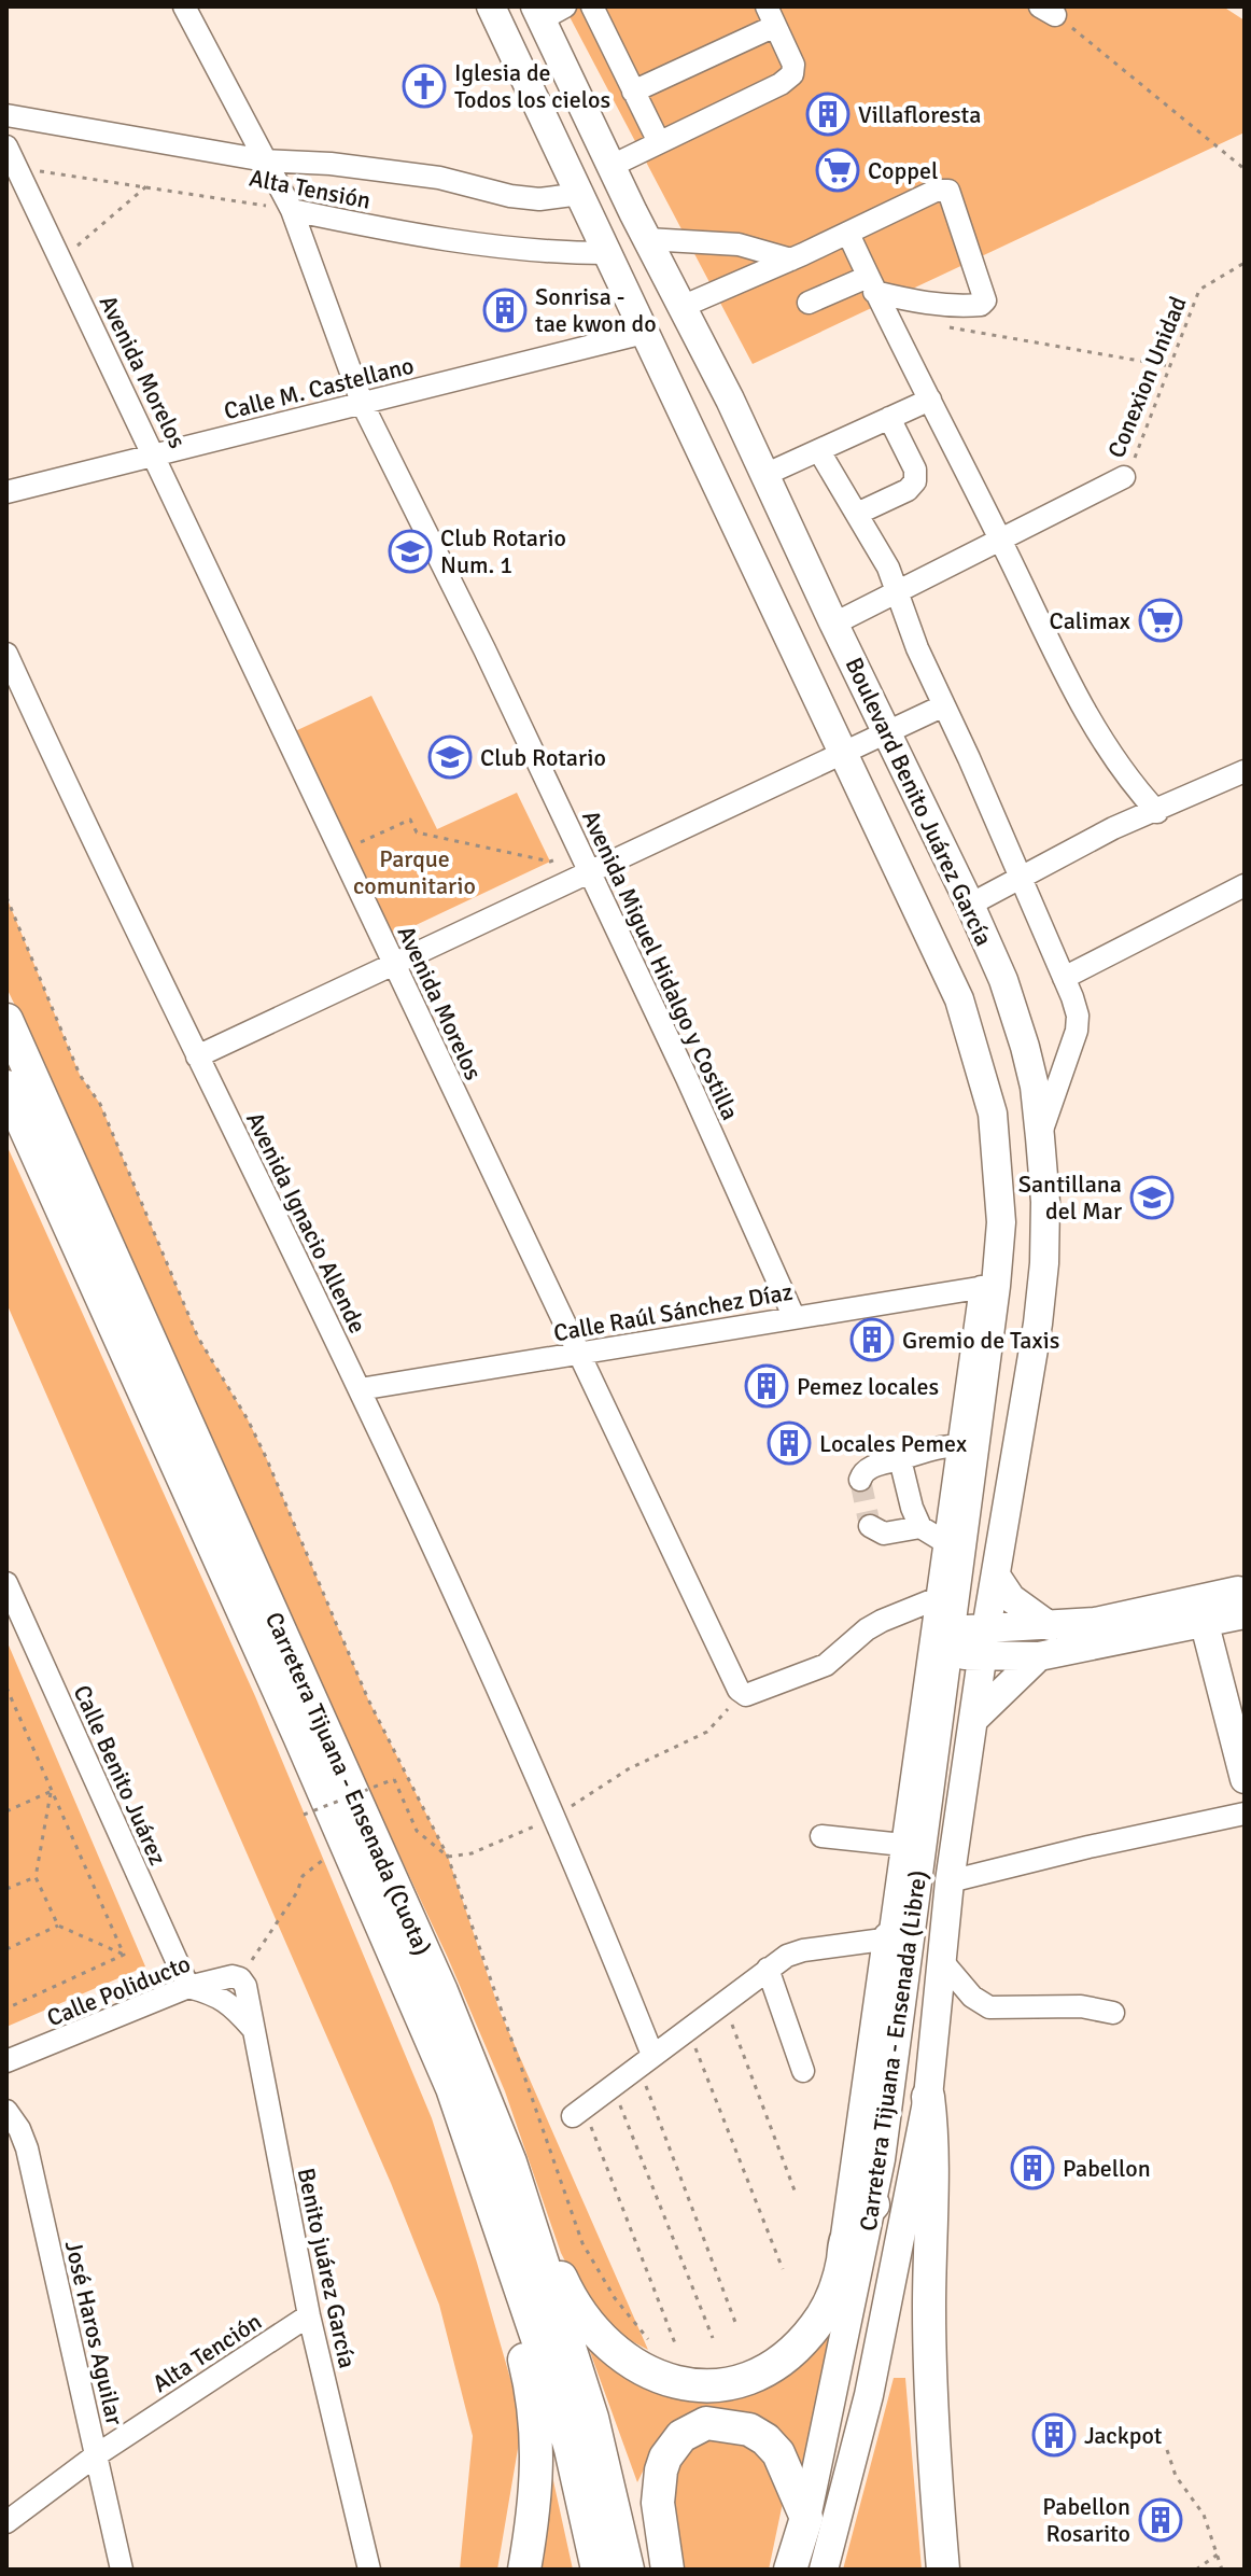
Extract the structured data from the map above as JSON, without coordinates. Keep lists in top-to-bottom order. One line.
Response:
{"streets":{"highway":["Carretera Tijuana - Ensenada (Cuota)","Carretera Tijuana - Ensenada (Libre)"],"main road":["Boulevard Benito Juárez García"],"street":["Alta Tensión","Avenida Morelos","Calle M. Castellano","Avenida Miguel Hidalgo y Costilla","Avenida Ignacio Allende","Calle Raúl Sánchez Díaz","Calle Benito Juárez","Calle Poliducto","Benito juárez García","José Haros Aguilar","Alta Tención"],"path":["Conexion Unidad"]},"crossings":[["Alta Tensión","Avenida Morelos"],["Alta Tensión","Boulevard Benito Juárez García"],["Alta Tensión","Avenida Miguel Hidalgo y Costilla"],["Avenida Morelos","Calle M. Castellano"],["Avenida Morelos","Calle Raúl Sánchez Díaz"],["Calle M. Castellano","Boulevard Benito Juárez García"],["Calle M. Castellano","Avenida Miguel Hidalgo y Costilla"],["Boulevard Benito Juárez García","Calle Raúl Sánchez Díaz"],["Boulevard Benito Juárez García","Carretera Tijuana - Ensenada (Libre)"],["Avenida Miguel Hidalgo y Costilla","Calle Raúl Sánchez Díaz"],["Avenida Ignacio Allende","Calle Raúl Sánchez Díaz"],["Calle Benito Juárez","Calle Poliducto"],["Calle Poliducto","Benito juárez García"],["Benito juárez García","Alta Tención"],["José Haros Aguilar","Alta Tención"]],"parks":["Parque comunitario"],"places":{"church":["Iglesia de Todos los cielos"],"building":["Villafloresta","Sonrisa - tae kwon do","Gremio de Taxis","Pemez locales","Locales Pemex","Pabellon","Jackpot","Pabellon Rosarito"],"supermarket":["Coppel","Calimax"],"school or university":["Club Rotario Num. 1","Club Rotario","Santillana del Mar"]}}
